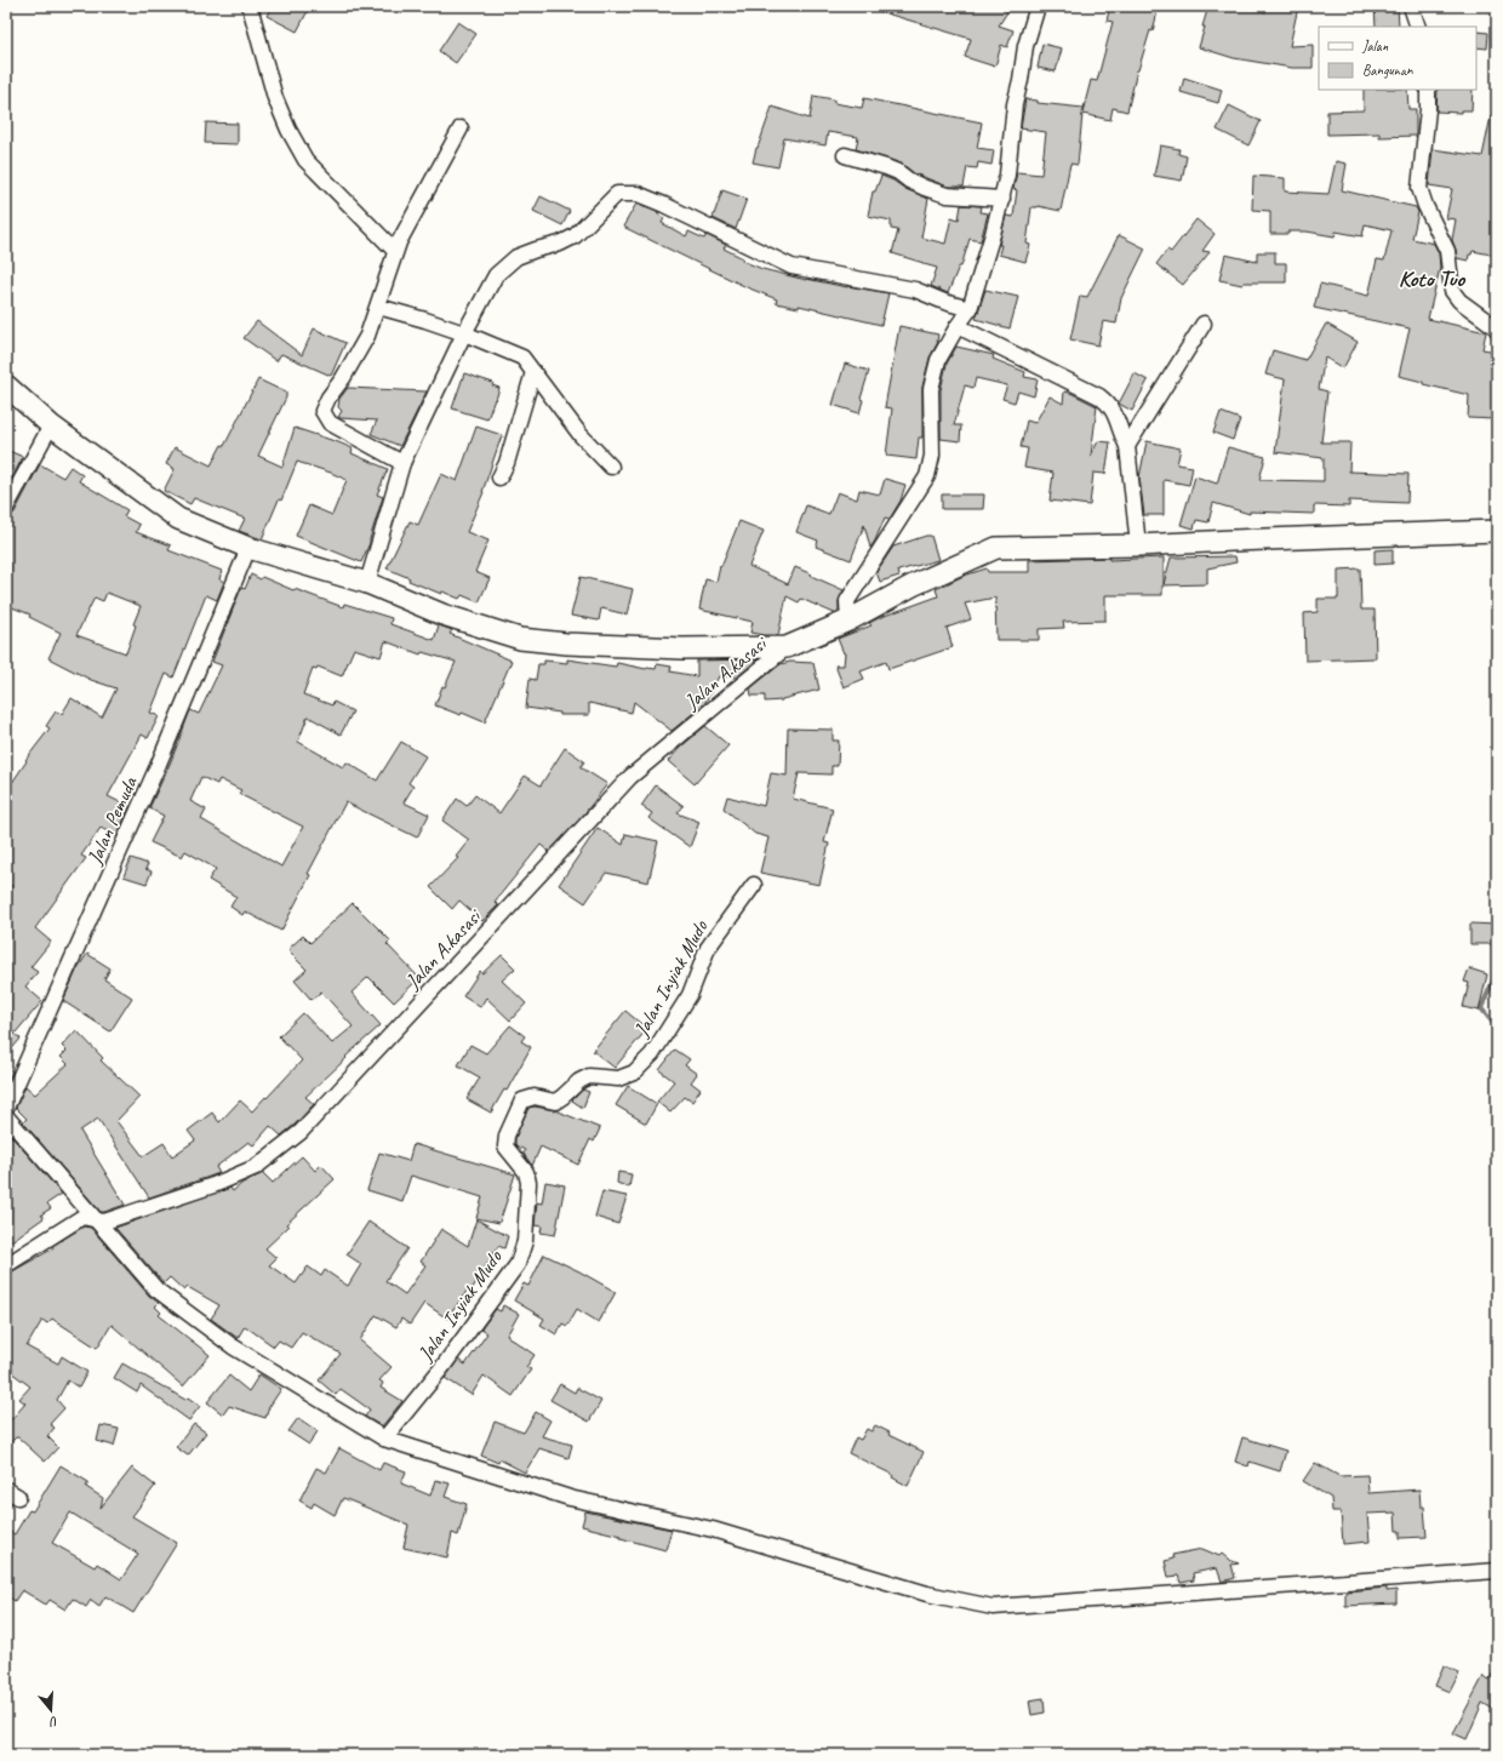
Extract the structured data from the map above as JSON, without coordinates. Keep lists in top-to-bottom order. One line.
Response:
{"streets":{"street":["Jalan A.kasasi","Jalan Pemuda","Jalan Inyiak Mudo"]},"districts":["Koto Tuo"],"legend":["Jalan","Bangunan"],"north":"bottom"}
